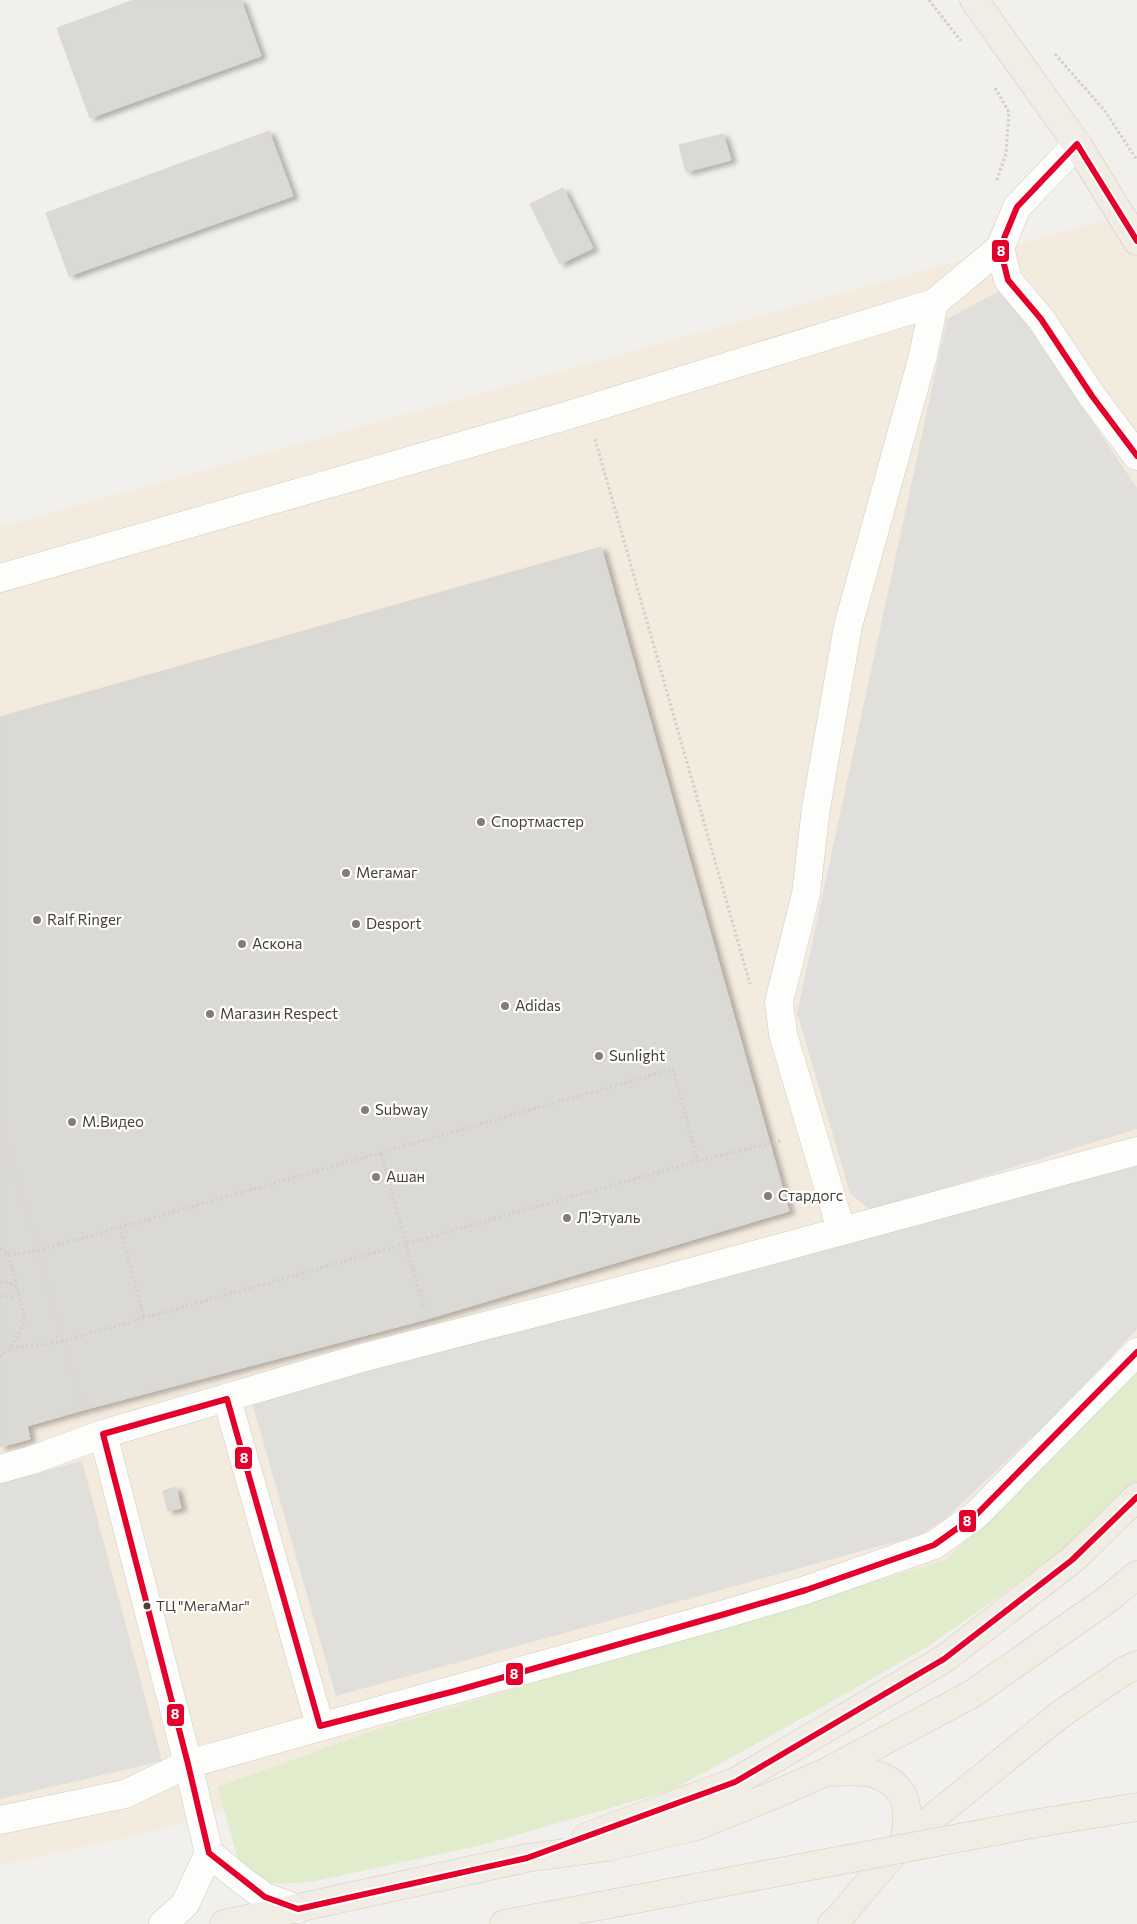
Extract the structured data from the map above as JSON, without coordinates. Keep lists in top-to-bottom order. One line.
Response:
{"places":["Спортмастер","Мегамаг","Ralf Ringer","Desport","Аскона","Adidas","Магазин Respect","Sunlight","Subway","М.Видео","Ашан","Стардогс","Л'Этуаль","ТЦ \"МегаМаг\""],"lines":["transit line 8"]}
